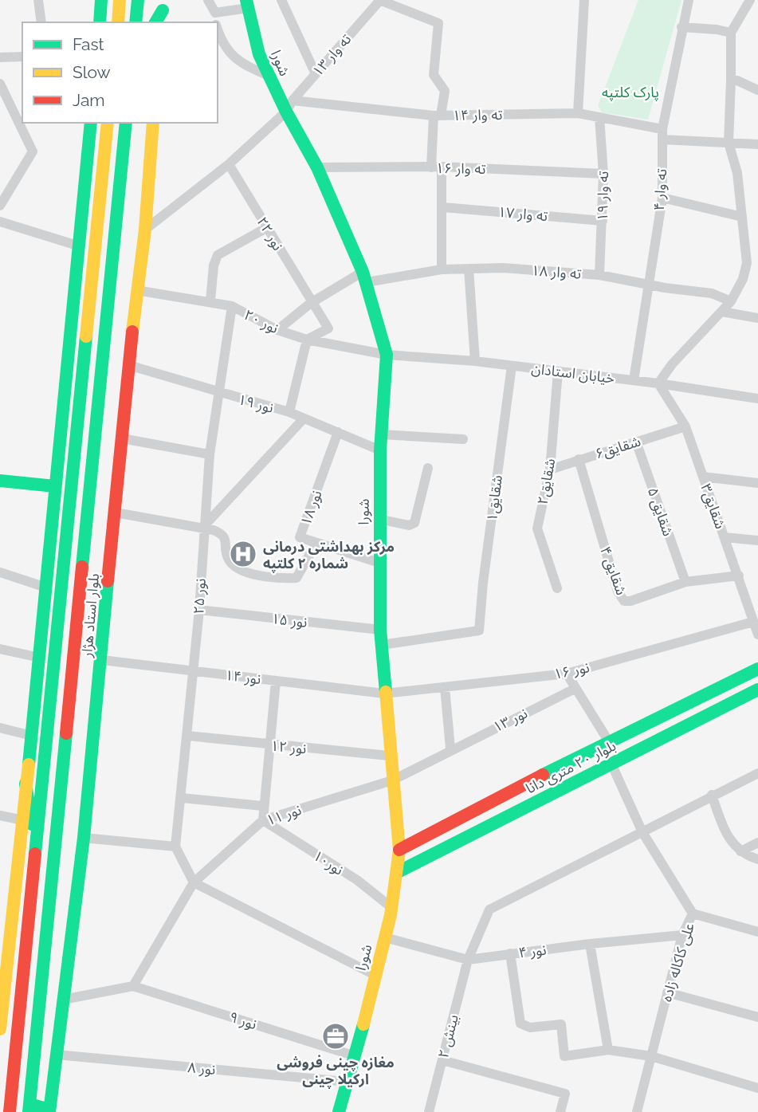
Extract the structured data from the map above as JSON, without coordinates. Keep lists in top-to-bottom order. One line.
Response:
{"streets":{"main road":["شورا","بلوار استاد هژار","بلوار ۲۰ متری دانا"],"street":["ته وار ۱۳","ته وار ۱۴","ته وار ۱۶","ته وار ۴","ته وار ۱۹","ته وار ۱۷","نور ۲۲","ته وار ۱۸","نور ۲۰","خیابان استادان","نور ۱۹","شقایق۶","شقایق۲","شقایق۱","شقایق۳","نور ۱۸","شقایق ۵","شقایق ۴","نور ۲۵","نور ۱۵","نور ۱۶","نور ۱۴","نور ۱۳","نور ۱۲","نور ۱۱","نور۱۰","نور ۴","علی کاکاله زاده","نور ۹","بینش ۲","نور ۸"]},"crossings":[["ته وار ۱۳","شورا"],["ته وار ۱۳","ته وار ۱۴"],["ته وار ۱۳","نور ۲۲"],["ته وار ۱۳","بلوار استاد هژار"],["شورا","ته وار ۱۶"],["شورا","ته وار ۱۸"],["شورا","نور ۲۰"],["شورا","خیابان استادان"],["شورا","نور ۱۹"],["شورا","شقایق۱"],["شورا","نور ۱۸"],["شورا","نور ۱۵"],["شورا","نور ۱۶"],["شورا","نور ۱۴"],["شورا","نور ۱۳"],["شورا","نور ۱۲"],["شورا","بلوار ۲۰ متری دانا"],["شورا","نور ۱۱"],["شورا","نور۱۰"],["شورا","نور ۴"],["شورا","نور ۹"],["شورا","نور ۸"],["ته وار ۱۴","ته وار ۴"],["ته وار ۱۴","ته وار ۱۹"],["ته وار ۱۶","ته وار ۱۹"],["ته وار ۴","ته وار ۱۸"],["ته وار ۴","خیابان استادان"],["ته وار ۱۹","ته وار ۱۷"],["ته وار ۱۹","ته وار ۱۸"],["نور ۲۲","نور ۲۰"],["نور ۲۰","خیابان استادان"],["نور ۲۰","نور ۲۵"],["نور ۲۰","بلوار استاد هژار"],["خیابان استادان","شقایق۲"],["خیابان استادان","شقایق۱"],["خیابان استادان","شقایق۳"],["نور ۱۹","نور ۱۸"],["نور ۱۹","نور ۲۵"],["نور ۱۹","بلوار استاد هژار"],["شقایق۶","شقایق۲"],["شقایق۶","شقایق۳"],["شقایق۶","شقایق ۵"],["شقایق۶","شقایق ۴"],["شقایق۳","شقایق ۴"],["شقایق۳","نور ۱۶"],["شقایق ۵","شقایق ۴"],["نور ۲۵","نور ۱۵"],["نور ۲۵","نور ۱۴"],["نور ۲۵","نور ۱۲"],["بلوار استاد هژار","نور ۱۴"],["بلوار استاد هژار","نور ۸"],["نور ۱۶","نور ۱۴"],["نور ۱۳","نور ۱۱"],["بلوار ۲۰ متری دانا","علی کاکاله زاده"],["نور ۱۱","نور۱۰"],["نور ۱۱","نور ۹"],["نور ۴","علی کاکاله زاده"],["نور ۴","بینش ۲"],["علی کاکاله زاده","بینش ۲"]],"parks":["پارک کلتپه"],"places":{"hospital":["مرکز بهداشتی درمانی شماره ۲ کلتپه"],"office":["مغازه چینی فروشی ارکیلا چینی"]},"legend":["Fast","Slow","Jam"]}
